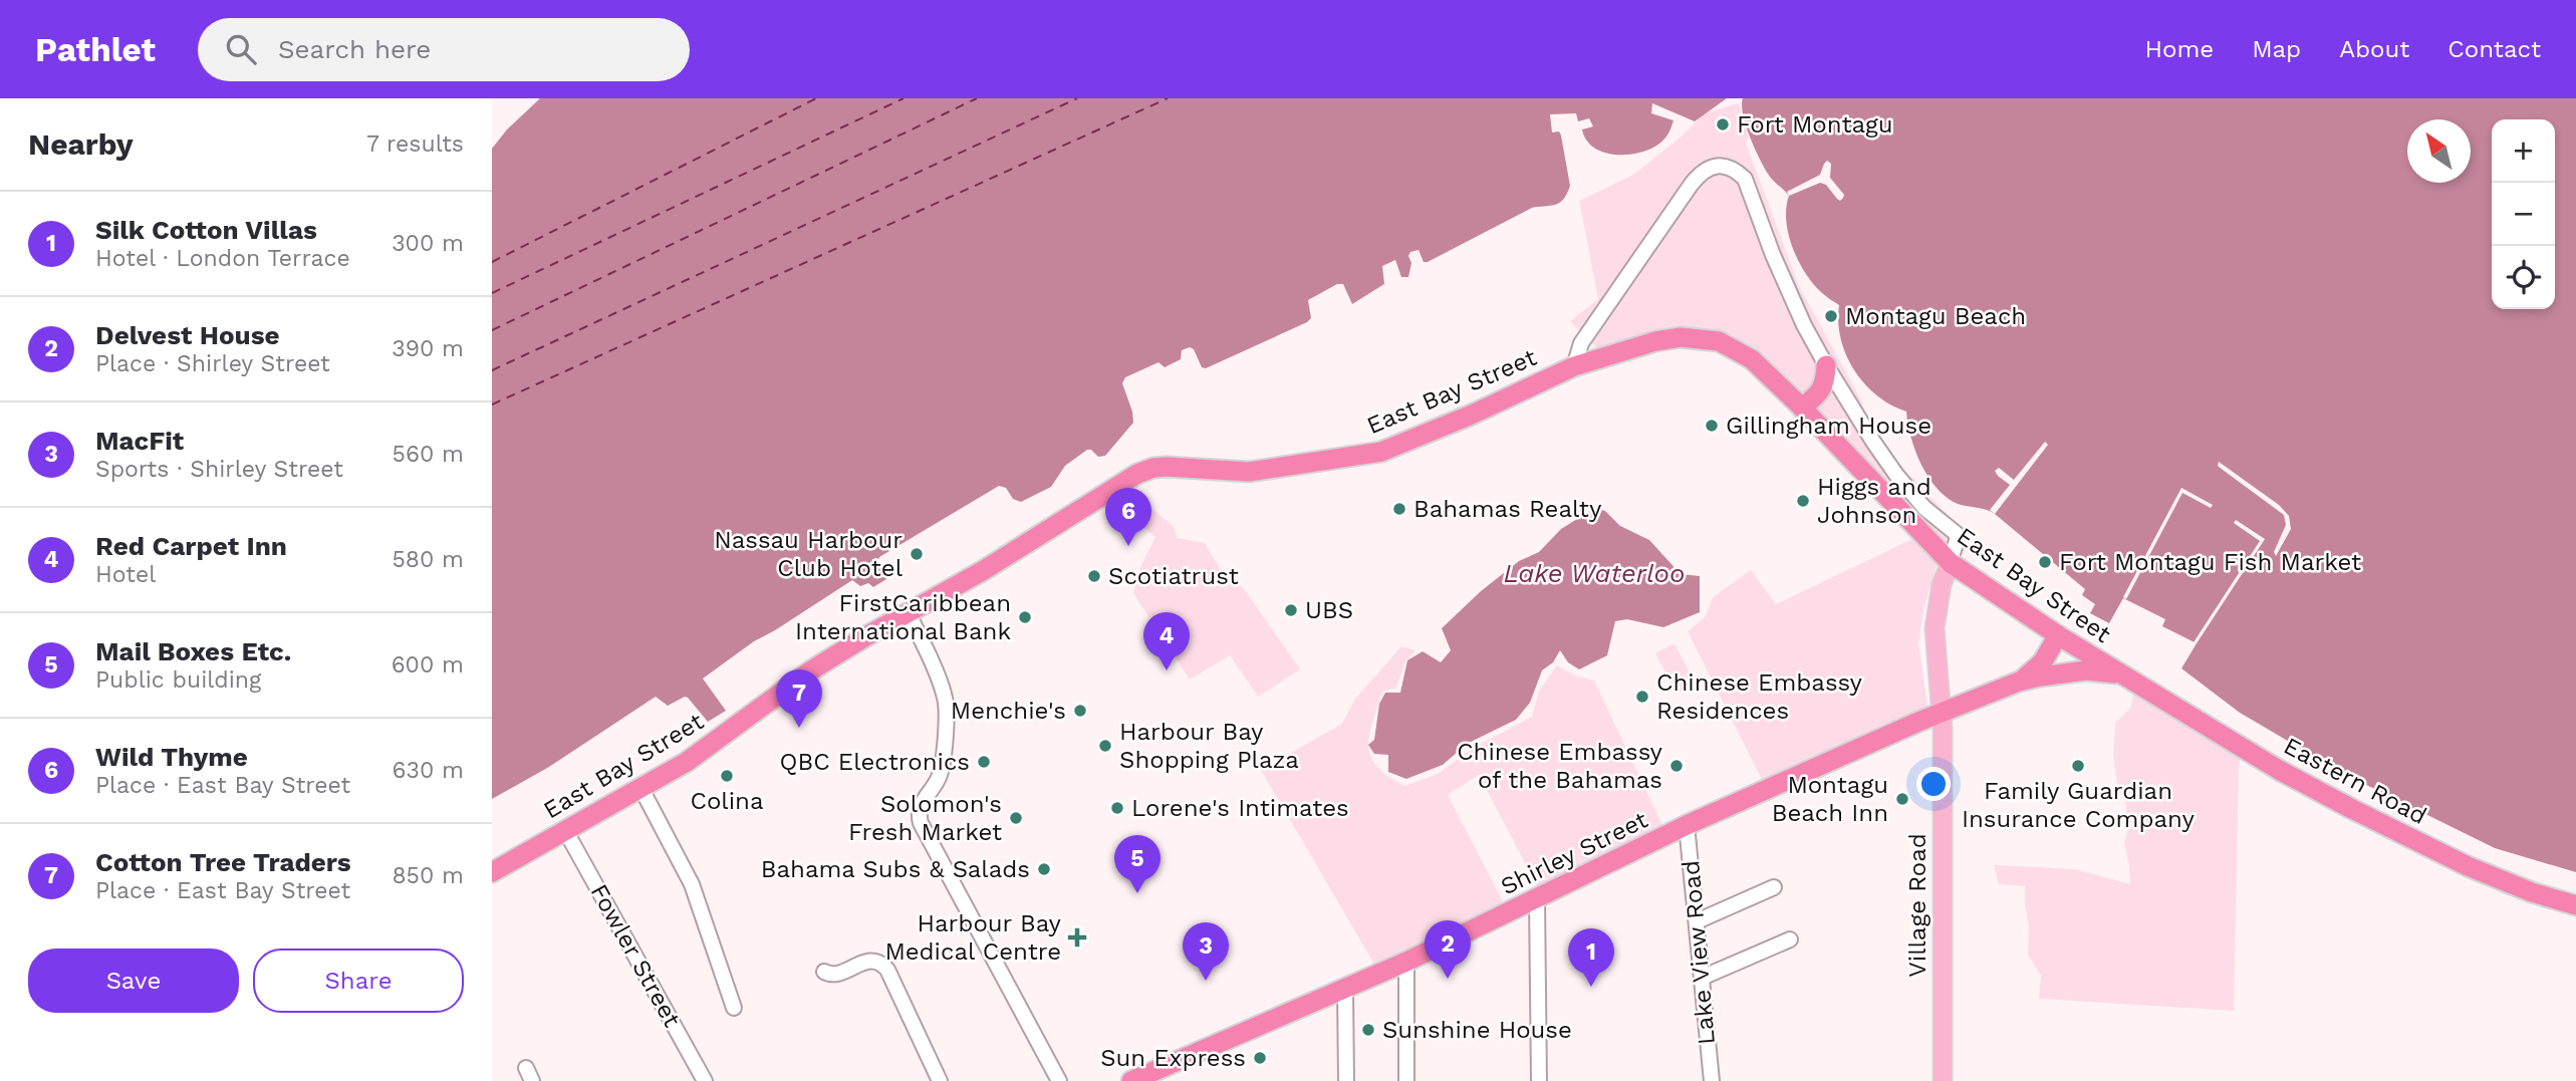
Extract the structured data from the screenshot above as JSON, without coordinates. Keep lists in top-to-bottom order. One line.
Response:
{"streets":{"highway":["East Bay Street","Eastern Road","Shirley Street"],"main road":["Village Road"],"street":["Lake View Road","Fowler Street"]},"crossings":[["East Bay Street","Eastern Road"],["East Bay Street","Shirley Street"],["East Bay Street","Village Road"],["East Bay Street","Fowler Street"],["Eastern Road","Shirley Street"],["Shirley Street","Village Road"],["Shirley Street","Lake View Road"]],"water":["Lake Waterloo"],"places":{"other":["Fort Montagu","Montagu Beach","Gillingham House","Higgs and Johnson","Bahamas Realty","Nassau Harbour Club Hotel","Fort Montagu Fish Market","Scotiatrust","UBS","FirstCaribbean International Bank","Chinese Embassy Residences","Menchie's","Harbour Bay Shopping Plaza","QBC Electronics","Chinese Embassy of the Bahamas","Family Guardian Insurance Company","Colina","Montagu Beach Inn","Lorene's Intimates","Solomon's Fresh Market","Bahama Subs & Salads","Sunshine House","Sun Express"],"health":["Harbour Bay Medical Centre"]},"north":"top left","page":{"header":"Pathlet","search":"Search here","nav":["Home","Map","About","Contact"],"heading":["Nearby","7 results"],"map_buttons":["+","−"],"list":[{"mark":"1","name":"Silk Cotton Villas","note":"Hotel · London Terrace","value":"300 m"},{"mark":"2","name":"Delvest House","note":"Place · Shirley Street","value":"390 m"},{"mark":"3","name":"MacFit","note":"Sports · Shirley Street","value":"560 m"},{"mark":"4","name":"Red Carpet Inn","note":"Hotel","value":"580 m"},{"mark":"5","name":"Mail Boxes Etc.","note":"Public building","value":"600 m"},{"mark":"6","name":"Wild Thyme","note":"Place · East Bay Street","value":"630 m"},{"mark":"7","name":"Cotton Tree Traders","note":"Place · East Bay Street","value":"850 m"}],"pins":["6","4","7","5","2","3","1"],"buttons":["Save","Share"]}}
